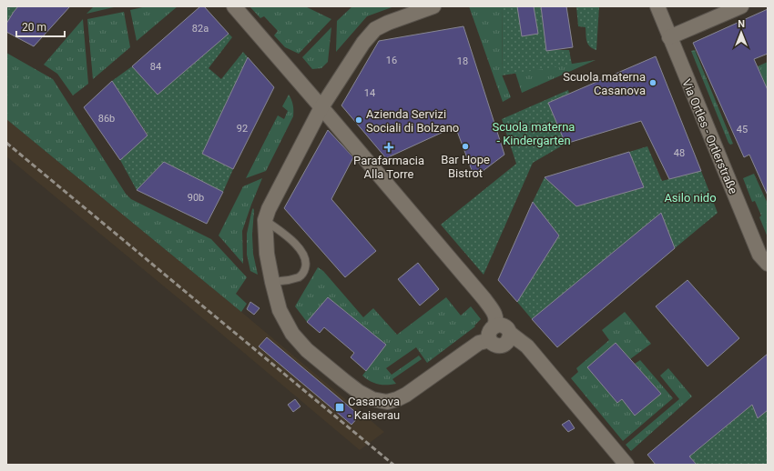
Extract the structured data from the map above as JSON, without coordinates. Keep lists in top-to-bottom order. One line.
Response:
{"streets":{"street":["Via Ortles - Ortlerstraße"]},"parks":["Scuola materna - Kindergarten","Asilo nido"],"places":{"other":["Scuola materna Casanova","Azienda Servizi Sociali di Bolzano","Bar Hope Bistrot"],"health":["Parafarmacia Alla Torre"],"transit":["Casanova - Kaiserau"]},"house_numbers":["82a","16","18","84","14","86b","92","45","48","90b"],"scale_bar":"20 m","north":"top"}
